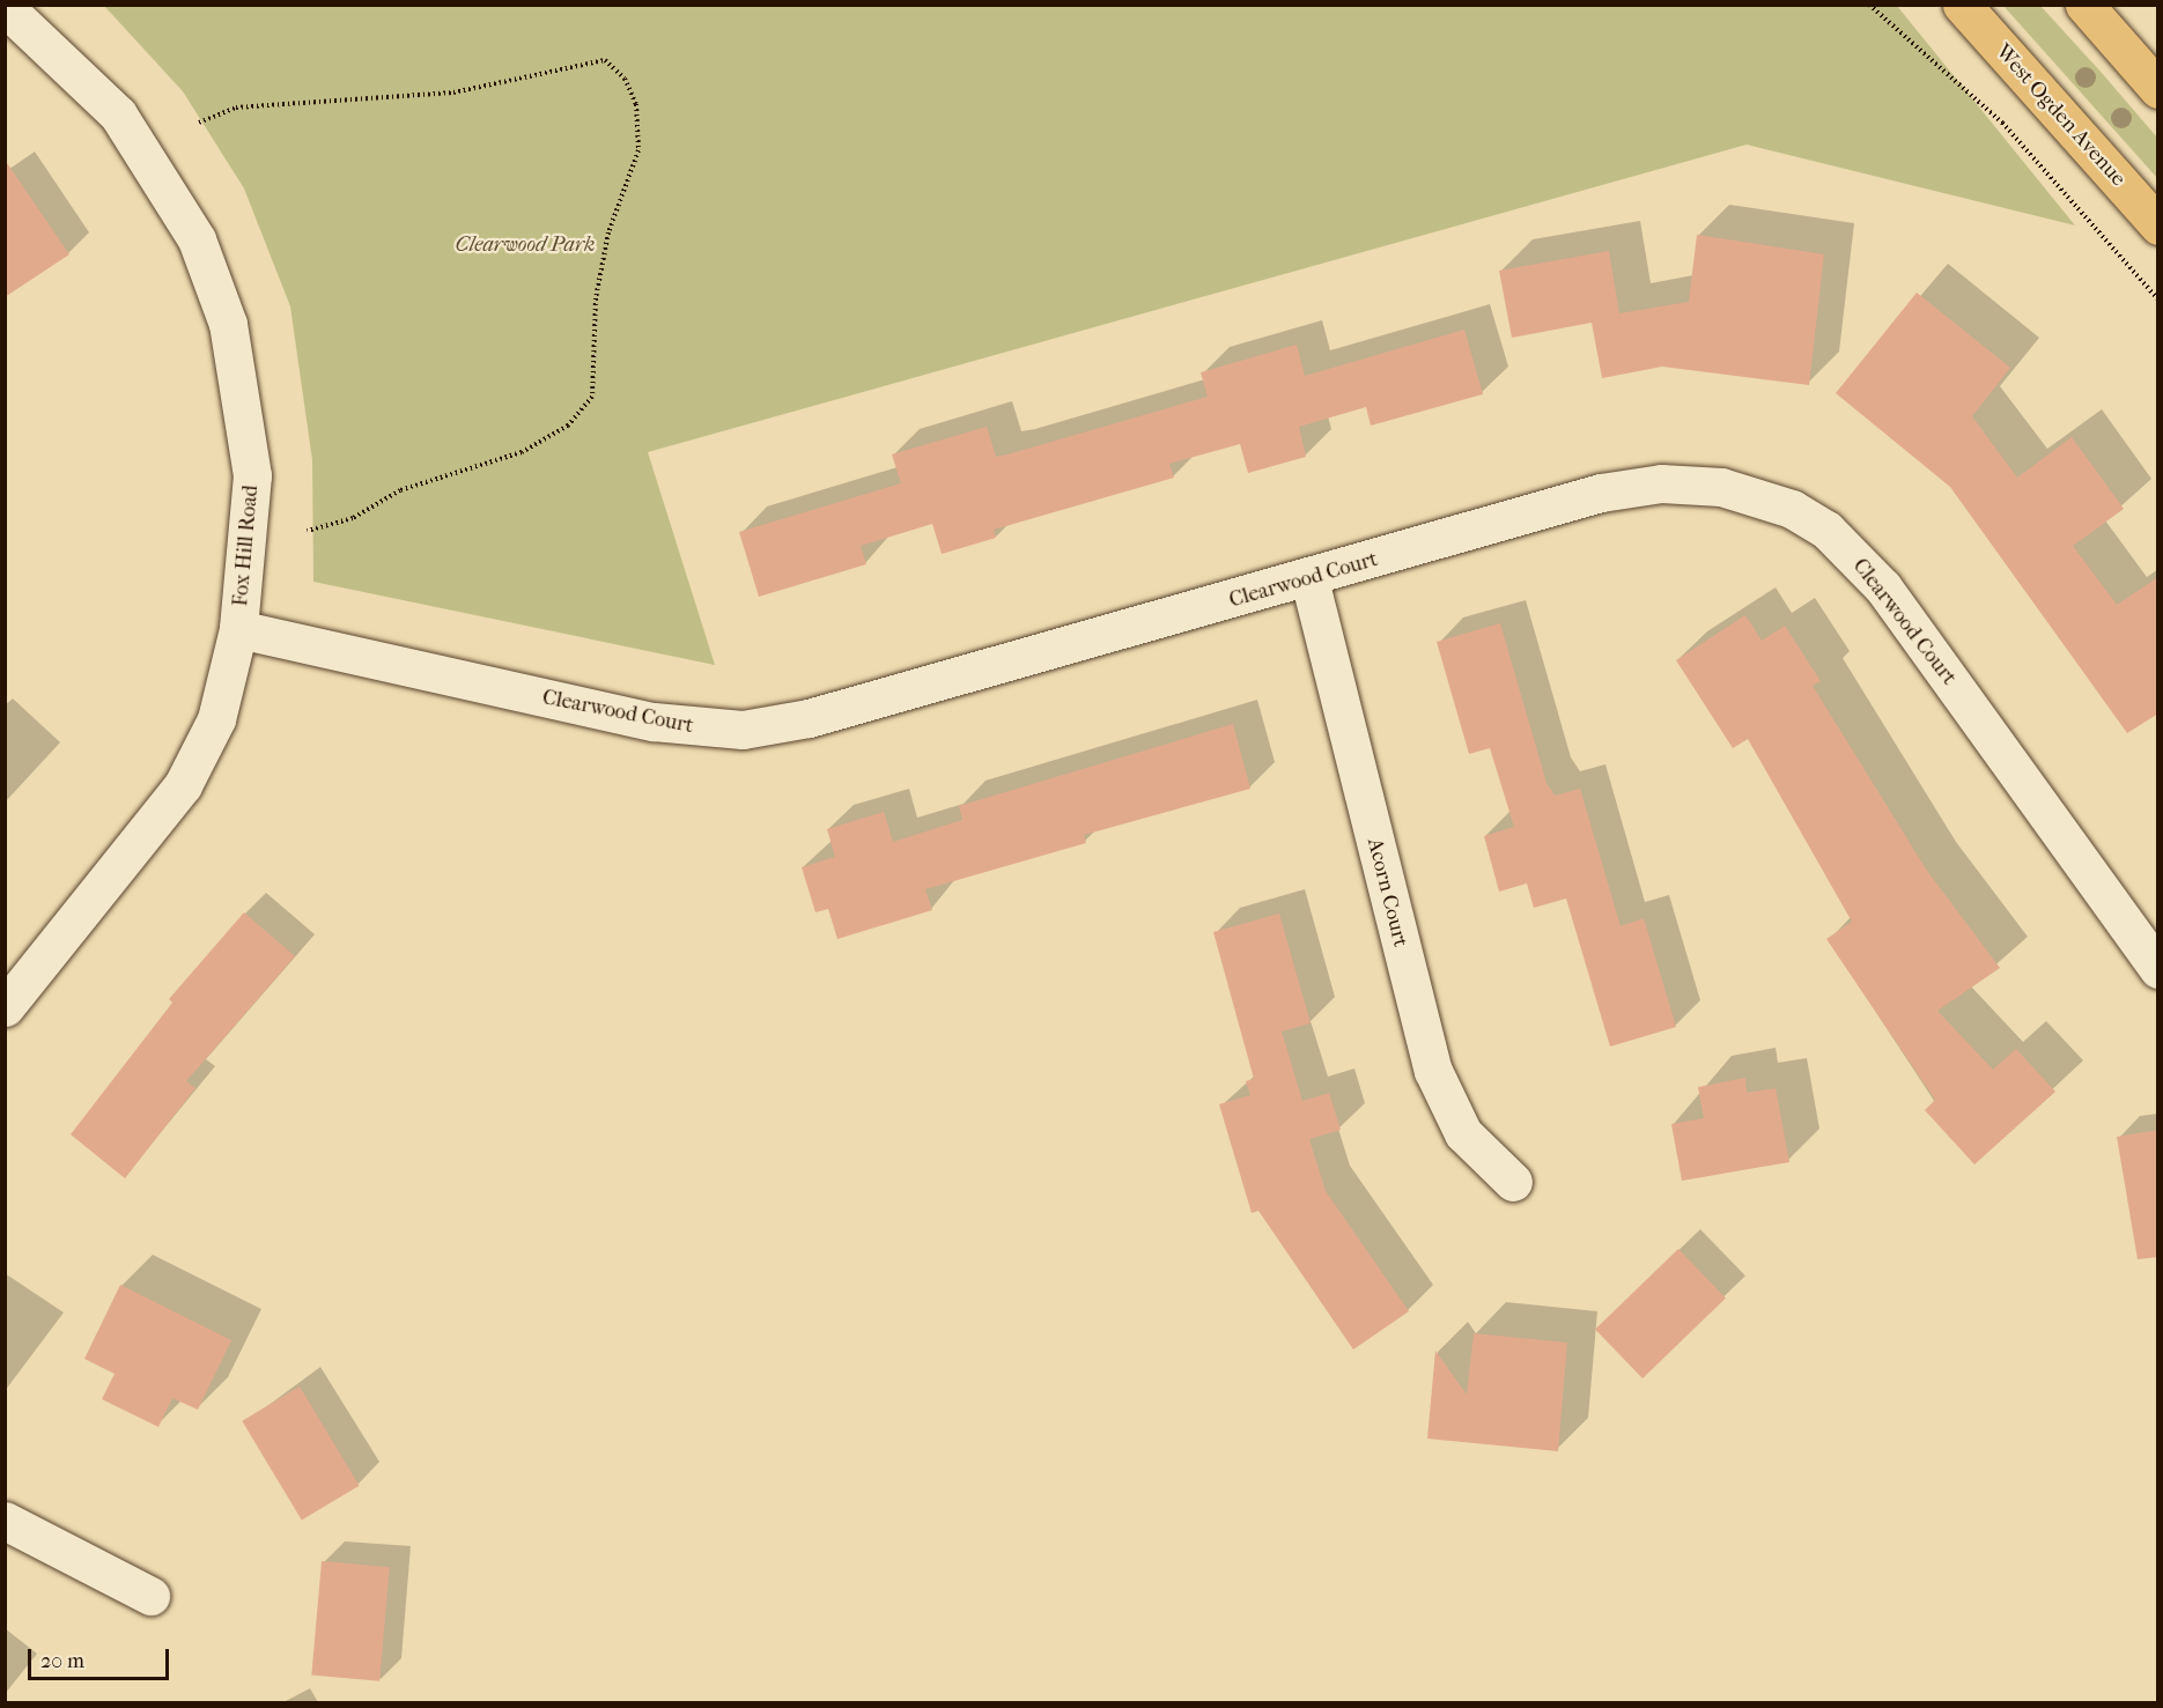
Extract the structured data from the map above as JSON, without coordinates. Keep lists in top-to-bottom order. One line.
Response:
{"streets":{"main road":["West Ogden Avenue"],"street":["Fox Hill Road","Clearwood Court","Acorn Court"]},"crossings":[["Fox Hill Road","Clearwood Court"],["Clearwood Court","Acorn Court"]],"parks":["Clearwood Park"],"scale_bar":"20 m"}
